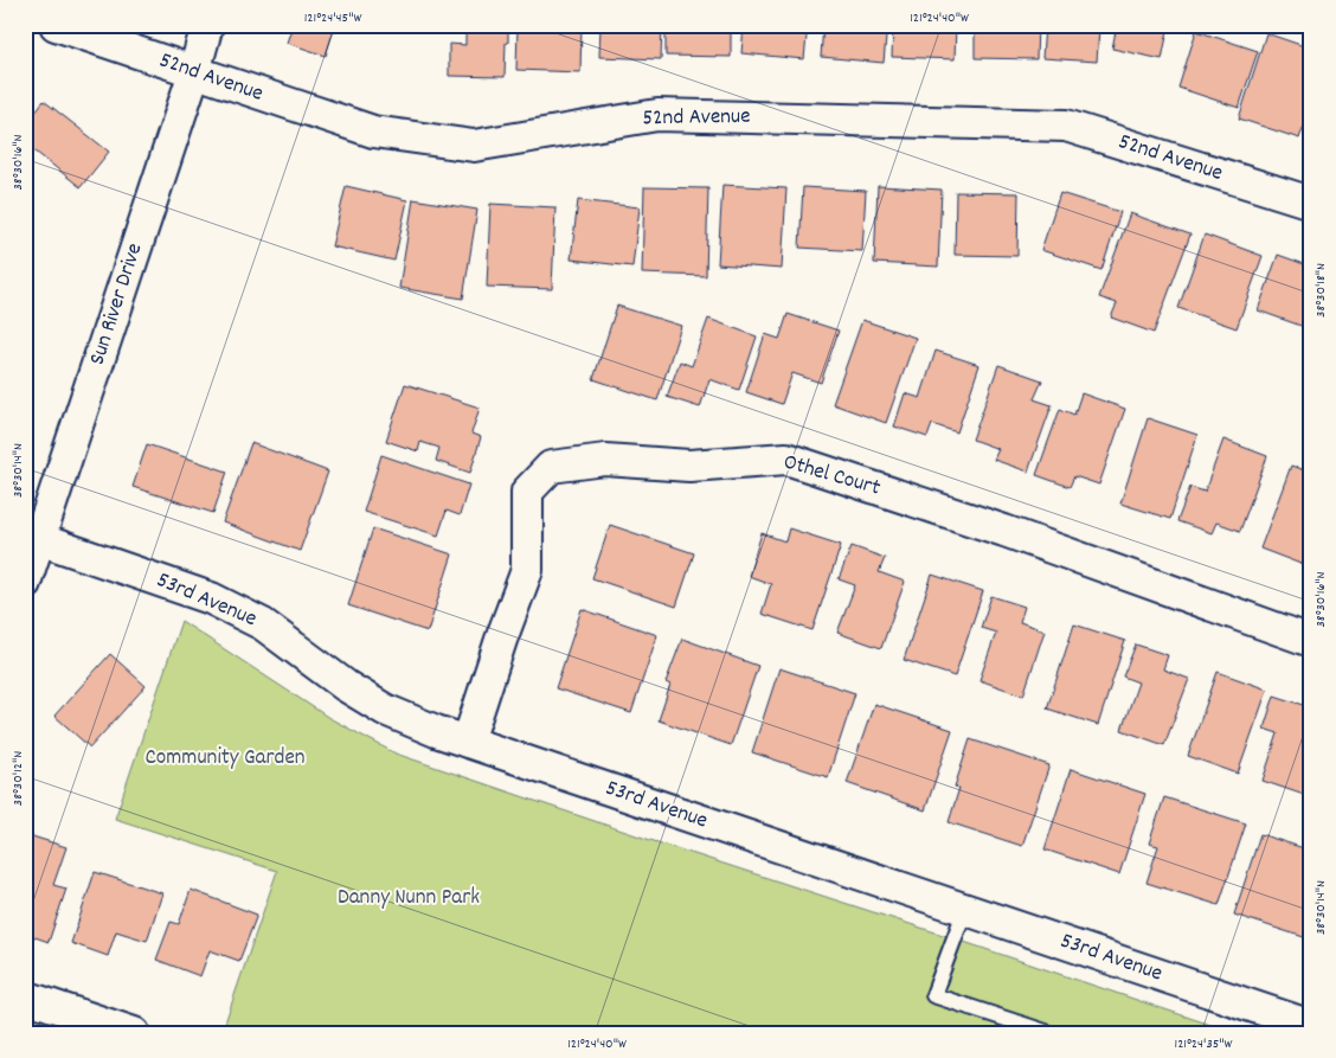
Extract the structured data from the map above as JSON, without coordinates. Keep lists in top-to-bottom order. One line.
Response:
{"streets":{"street":["52nd Avenue","Sun River Drive","Othel Court","53rd Avenue"]},"crossings":[["52nd Avenue","Sun River Drive"],["Sun River Drive","53rd Avenue"],["Othel Court","53rd Avenue"]],"parks":["Community Garden","Danny Nunn Park"],"coordinates":["121°24'45\"W","121°24'40\"W","38°30'16\"N","38°30'18\"N","38°30'14\"N","38°30'12\"N","121°24'35\"W"]}
